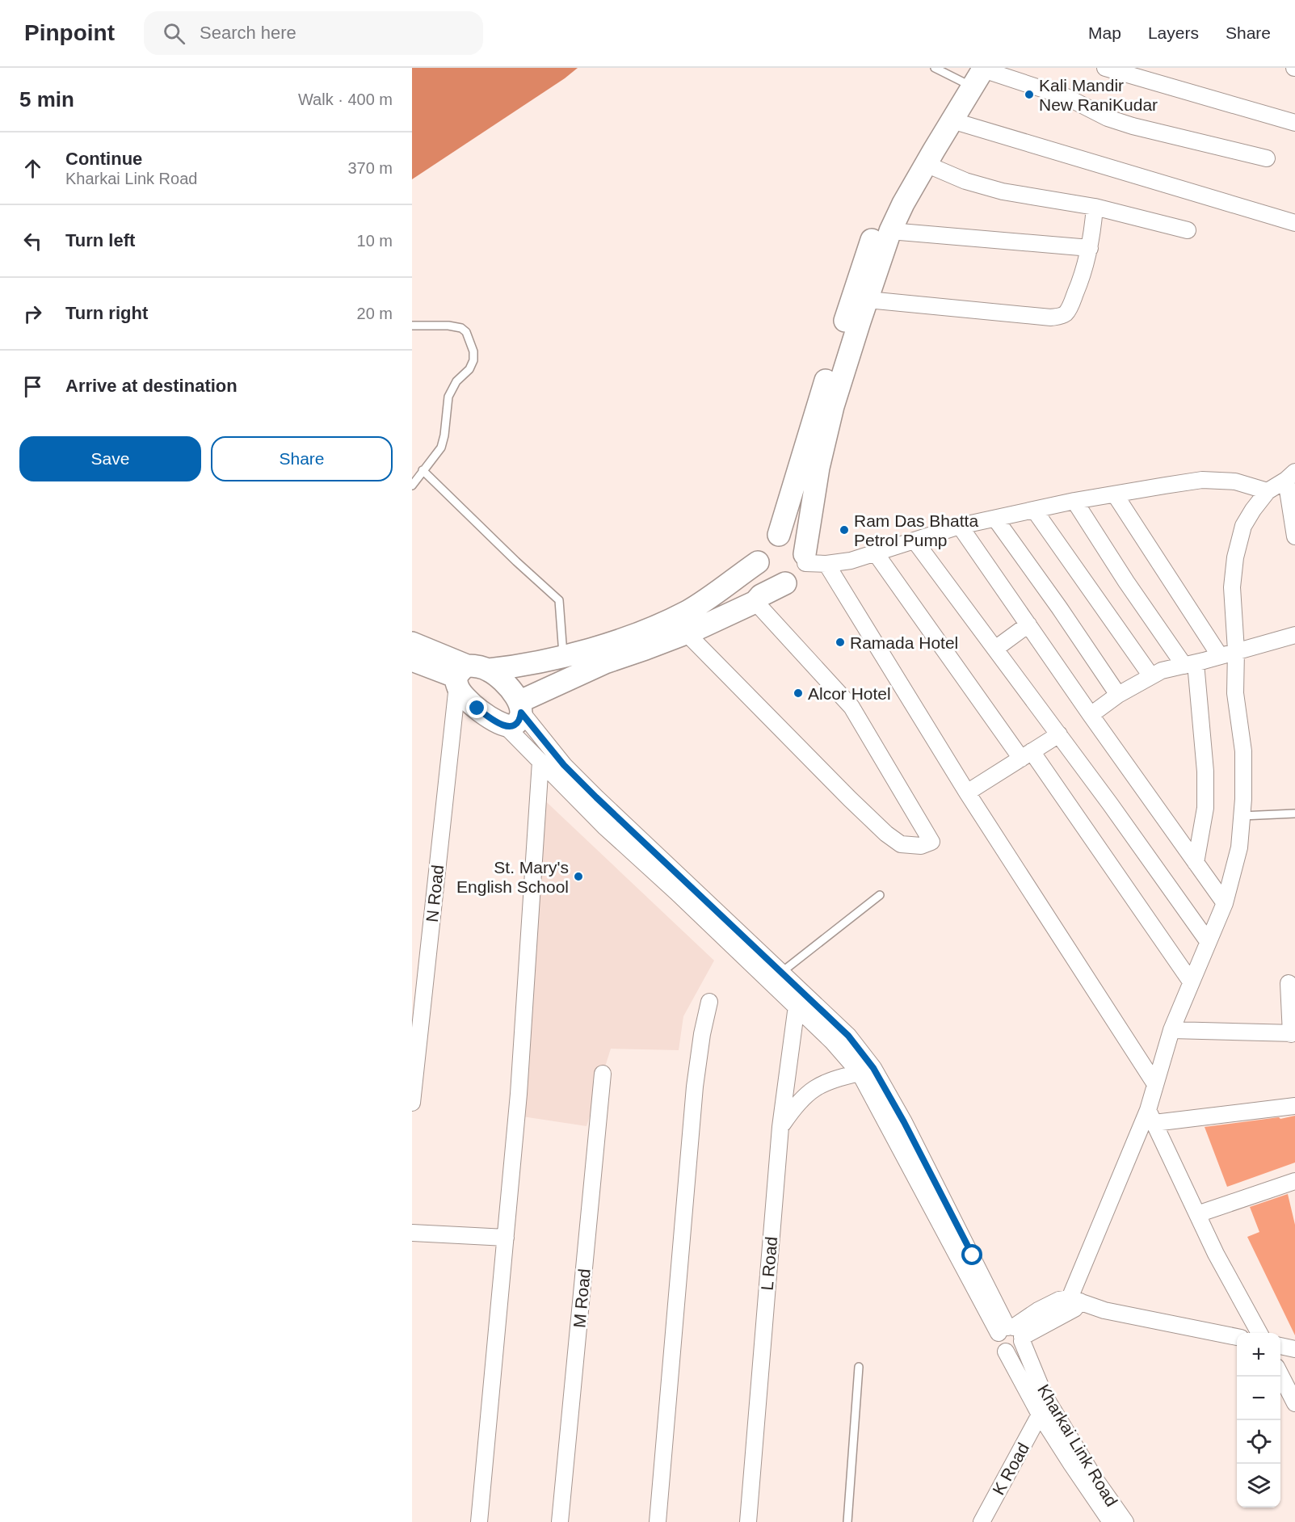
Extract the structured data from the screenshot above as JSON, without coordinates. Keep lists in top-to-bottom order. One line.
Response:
{"streets":{"street":["N Road","L Road","M Road","Kharkai Link Road","K Road"]},"crossings":[["Kharkai Link Road","K Road"]],"places":["Kali Mandir New RaniKudar","Ram Das Bhatta Petrol Pump","Ramada Hotel","Alcor Hotel","St. Mary's English School"],"page":{"header":"Pinpoint","search":"Search here","nav":["Map","Layers","Share"],"heading":["5 min","Walk · 400 m"],"list":[["Continue","Kharkai Link Road","370 m"],["Turn left","10 m"],["Turn right","20 m"],"Arrive at destination"],"buttons":["Save","Share"],"map_buttons":["+","−"]}}
